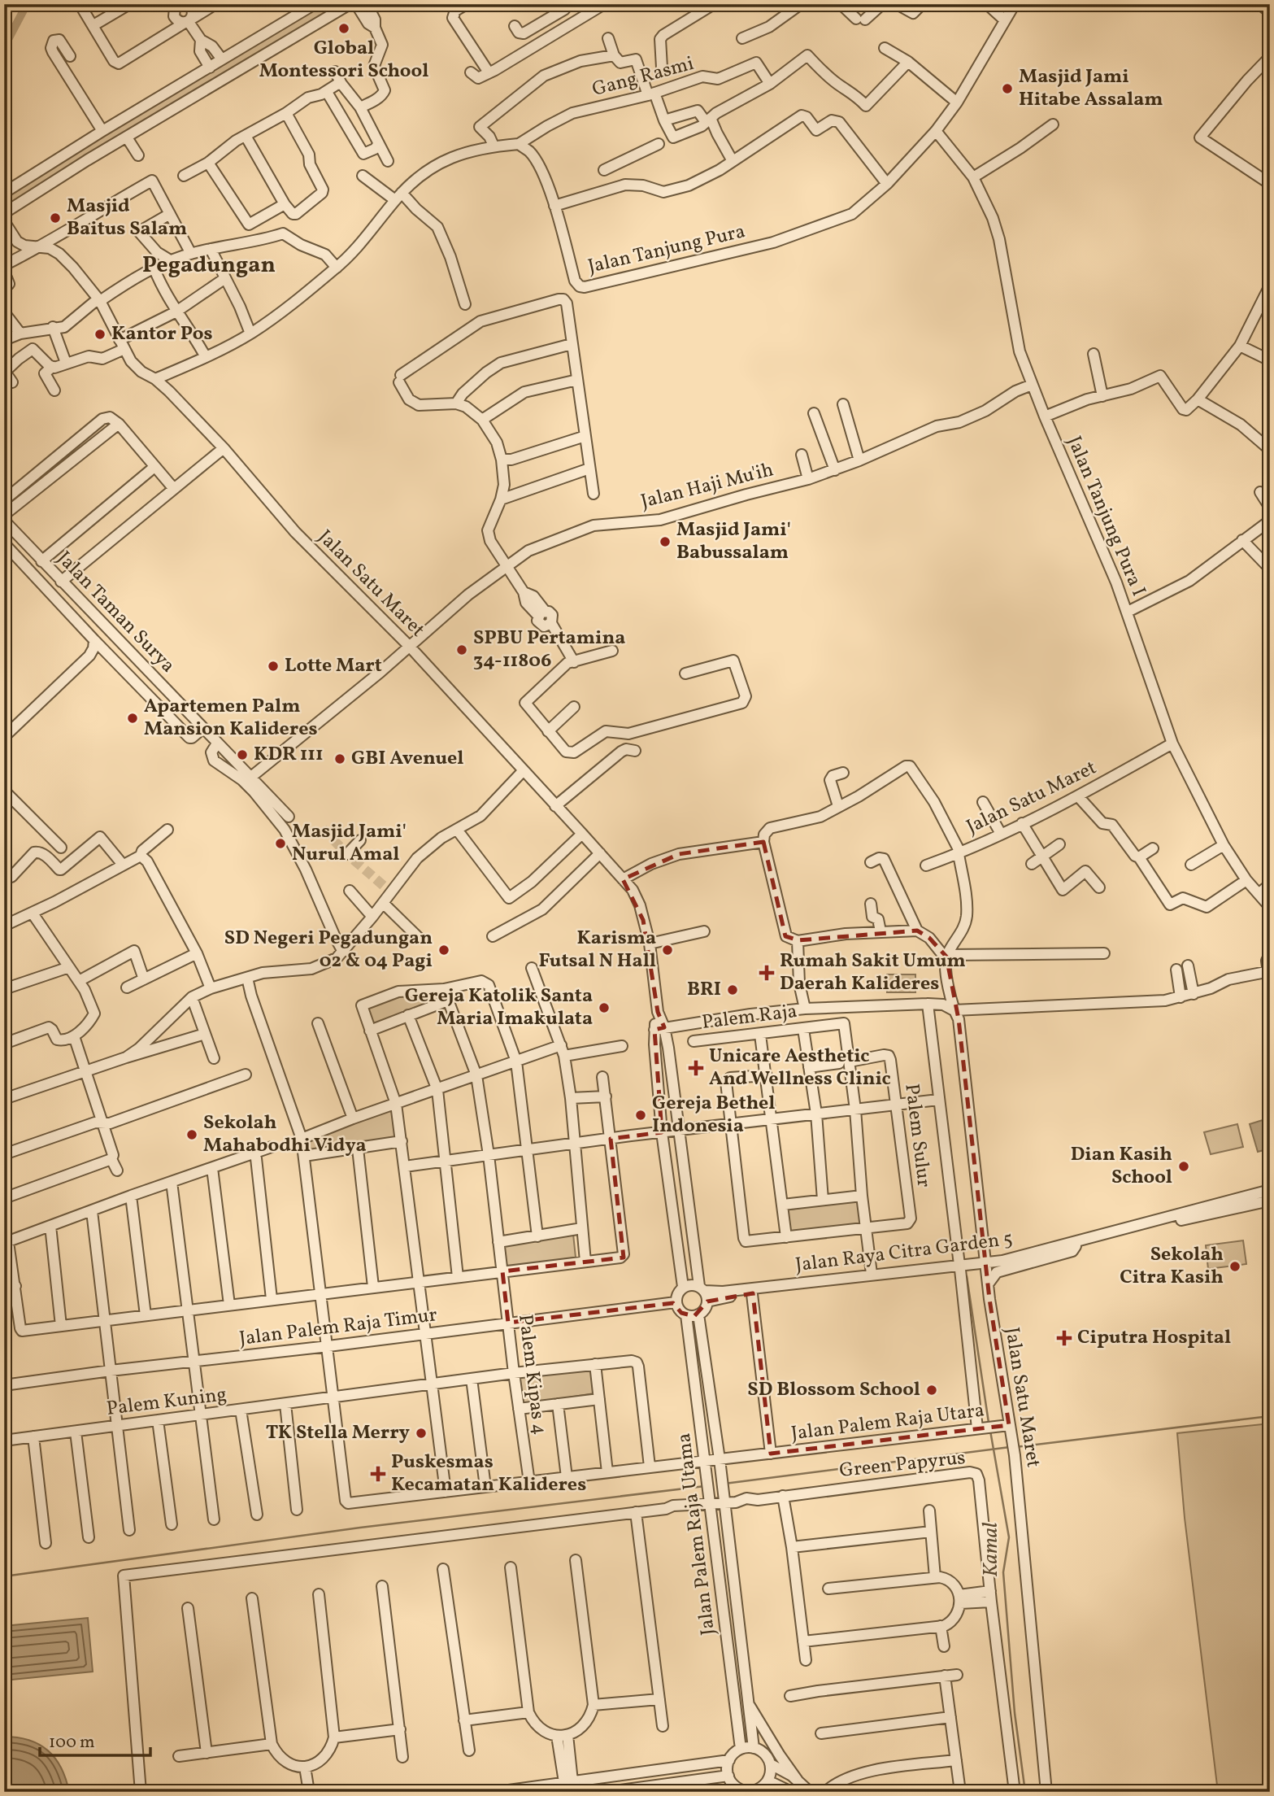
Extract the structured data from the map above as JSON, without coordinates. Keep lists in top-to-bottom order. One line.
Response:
{"streets":{"street":["Gang Rasmi","Jalan Tanjung Pura","Jalan Haji Mu'ih","Jalan Tanjung Pura I","Jalan Satu Maret","Jalan Taman Surya","Palem Raja","Palem Sulur","Jalan Raya Citra Garden 5","Jalan Palem Raja Timur","Palem Kipas 4","Palem Kuning","Jalan Palem Raja Utara","Green Papyrus","Jalan Palem Raja Utama"]},"crossings":[["Gang Rasmi","Jalan Tanjung Pura"],["Jalan Tanjung Pura","Jalan Tanjung Pura I"],["Jalan Haji Mu'ih","Jalan Tanjung Pura I"],["Jalan Haji Mu'ih","Jalan Satu Maret"],["Jalan Tanjung Pura I","Jalan Satu Maret"],["Jalan Satu Maret","Jalan Raya Citra Garden 5"],["Jalan Satu Maret","Jalan Palem Raja Timur"],["Jalan Satu Maret","Jalan Palem Raja Utara"],["Jalan Satu Maret","Jalan Palem Raja Utama"],["Palem Raja","Palem Sulur"],["Jalan Raya Citra Garden 5","Jalan Palem Raja Timur"],["Jalan Raya Citra Garden 5","Jalan Palem Raja Utara"],["Jalan Raya Citra Garden 5","Jalan Palem Raja Utama"],["Jalan Palem Raja Timur","Palem Kipas 4"],["Jalan Palem Raja Timur","Jalan Palem Raja Utama"],["Palem Kipas 4","Palem Kuning"],["Palem Kipas 4","Jalan Palem Raja Utara"],["Palem Kuning","Jalan Palem Raja Utara"],["Jalan Palem Raja Utara","Jalan Palem Raja Utama"],["Green Papyrus","Jalan Palem Raja Utama"]],"districts":["Pegadungan"],"water":["Kamal"],"places":{"other":["Global Montessori School","Masjid Jami Hitabe Assalam","Masjid Baitus Salam","Kantor Pos","Masjid Jami' Babussalam","SPBU Pertamina 34-11806","Lotte Mart","Apartemen Palm Mansion Kalideres","KDR 111","GBI Avenuel","Masjid Jami' Nurul Amal","SD Negeri Pegadungan 02 & 04 Pagi","Karisma Futsal N Hall","BRI","Gereja Katolik Santa Maria Imakulata","Gereja Bethel Indonesia","Sekolah Mahabodhi Vidya","Dian Kasih School","Sekolah Citra Kasih","SD Blossom School","TK Stella Merry"],"health":["Rumah Sakit Umum Daerah Kalideres","Unicare Aesthetic And Wellness Clinic","Ciputra Hospital","Puskesmas Kecamatan Kalideres"]},"scale_bar":"100 m"}
